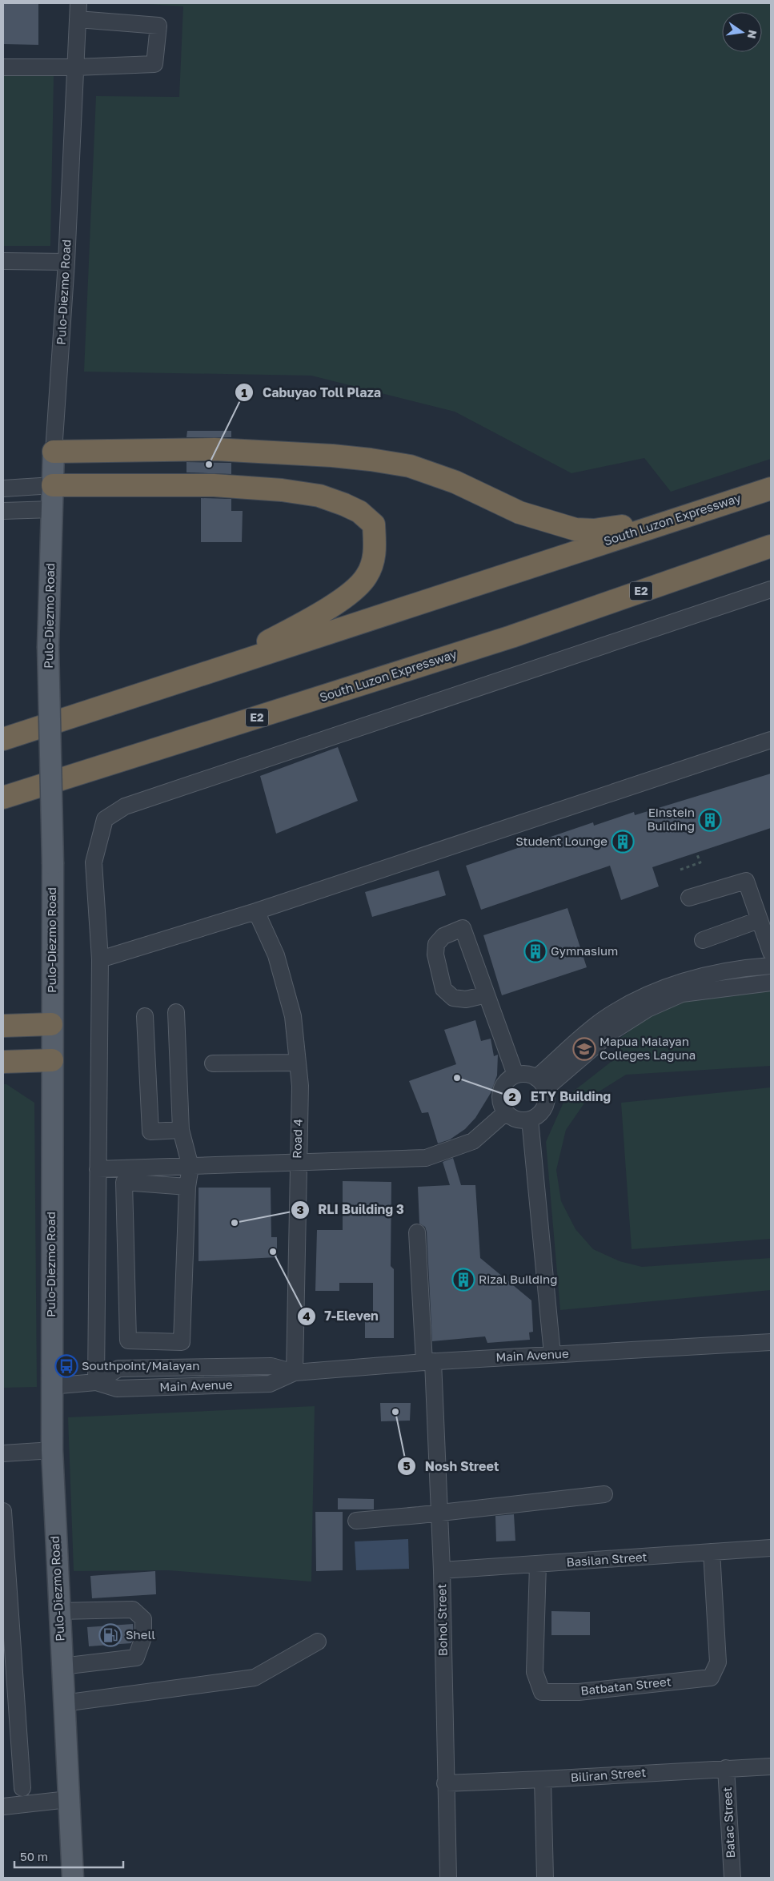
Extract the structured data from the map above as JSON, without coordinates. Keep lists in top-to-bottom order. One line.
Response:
{"streets":{"highway":["South Luzon Expressway","E2"],"main road":["Pulo-Diezmo Road"],"street":["Road 4","Main Avenue","Basilan Street","Bohol Street","Batbatan Street","Biliran Street","Batac Street"]},"crossings":[["Pulo-Diezmo Road","Main Avenue"],["Road 4","Main Avenue"],["Main Avenue","Bohol Street"],["Basilan Street","Bohol Street"],["Basilan Street","Batbatan Street"],["Bohol Street","Biliran Street"],["Biliran Street","Batac Street"]],"places":{"other":["Cabuyao Toll Plaza","ETY Building","RLI Building 3","7-Eleven","Nosh Street"],"building":["Einstein Building","Student Lounge","Gymnasium","Rizal Building"],"school or university":["Mapua Malayan Colleges Laguna"],"bus stop":["Southpoint/Malayan"],"fuel station":["Shell"]},"scale_bar":"50 m","north":"right"}
